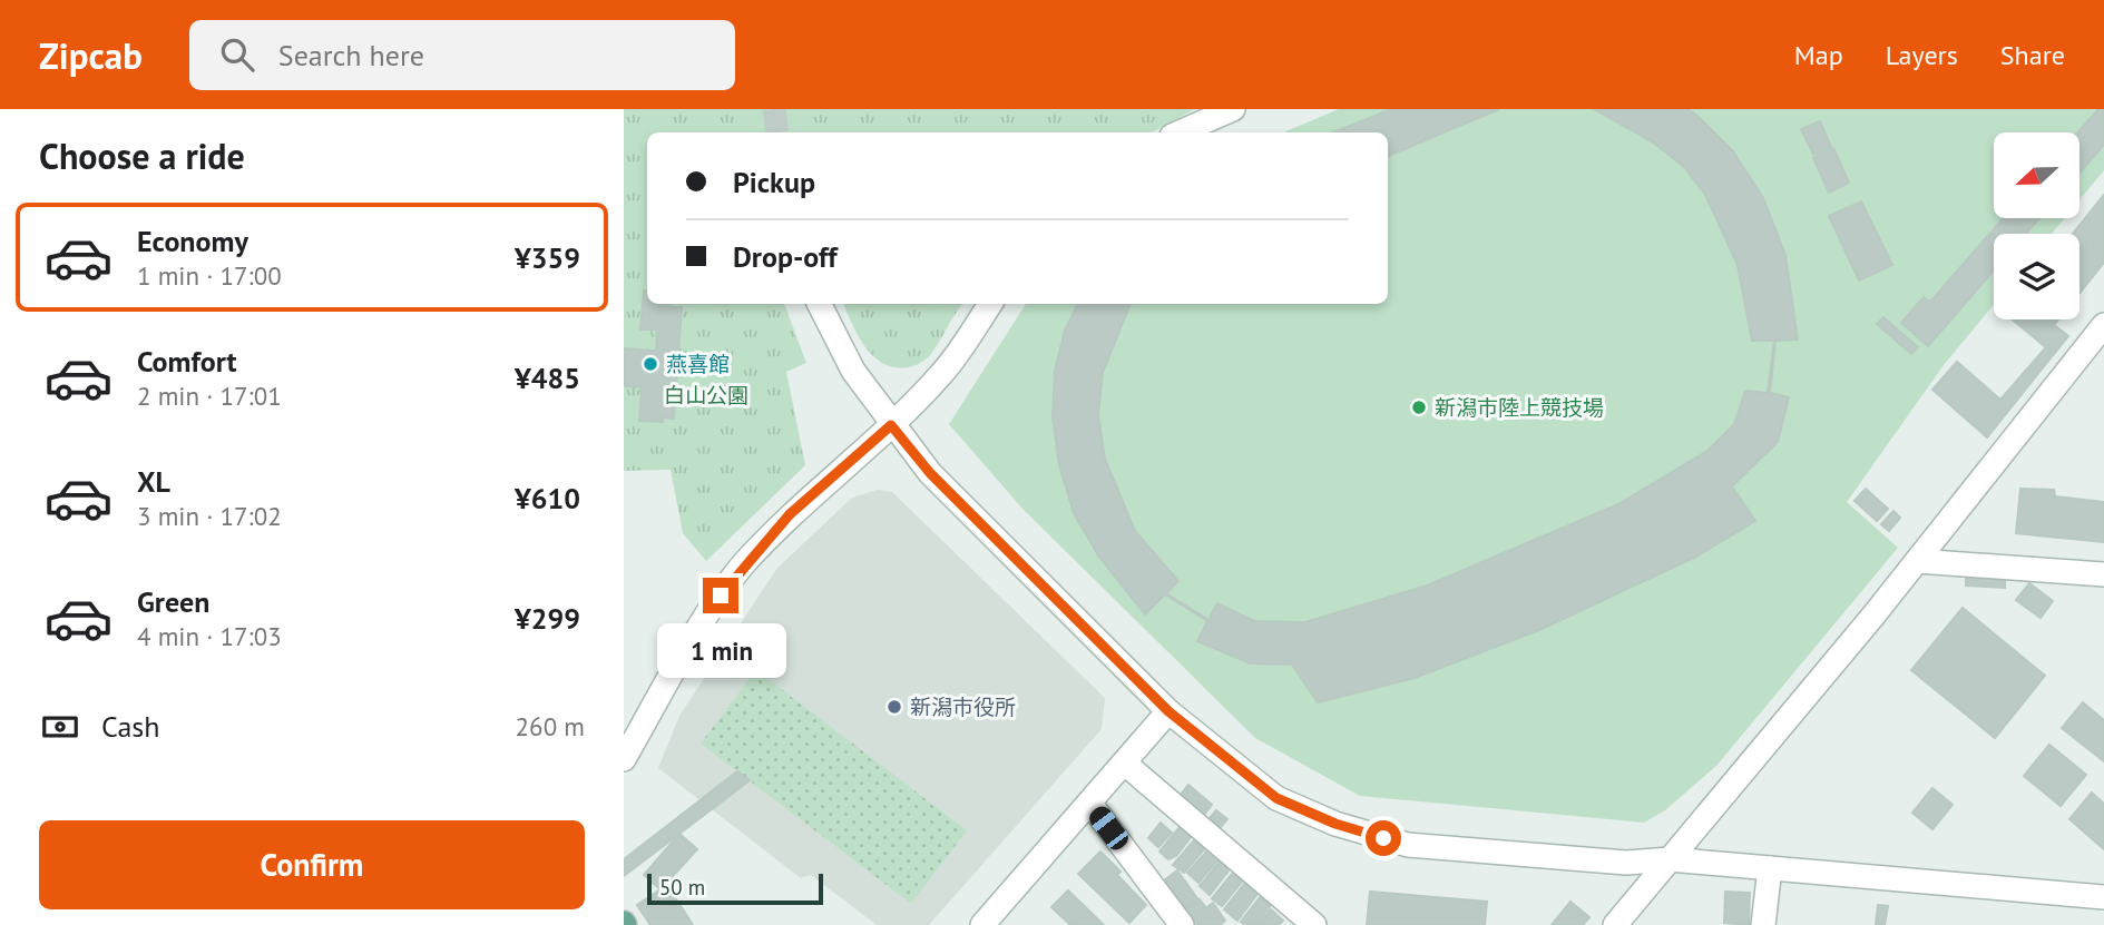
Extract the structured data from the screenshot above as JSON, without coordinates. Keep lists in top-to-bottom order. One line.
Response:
{"parks":["白山公園"],"places":["燕喜館","新潟市陸上競技場","新潟市役所"],"scale_bar":"50 m","north":"left","page":{"header":"Zipcab","search":"Search here","nav":["Map","Layers","Share"],"heading":"Choose a ride","banner":["Pickup","Drop-off"],"list":[{"name":"Economy","note":"1 min · 17:00","value":"¥359"},{"name":"Comfort","note":"2 min · 17:01","value":"¥485"},{"name":"XL","note":"3 min · 17:02","value":"¥610"},{"name":"Green","note":"4 min · 17:03","value":"¥299"}],"bubble":"1 min","pay":["Cash","260 m"],"buttons":"Confirm","scale":"50 m"}}
